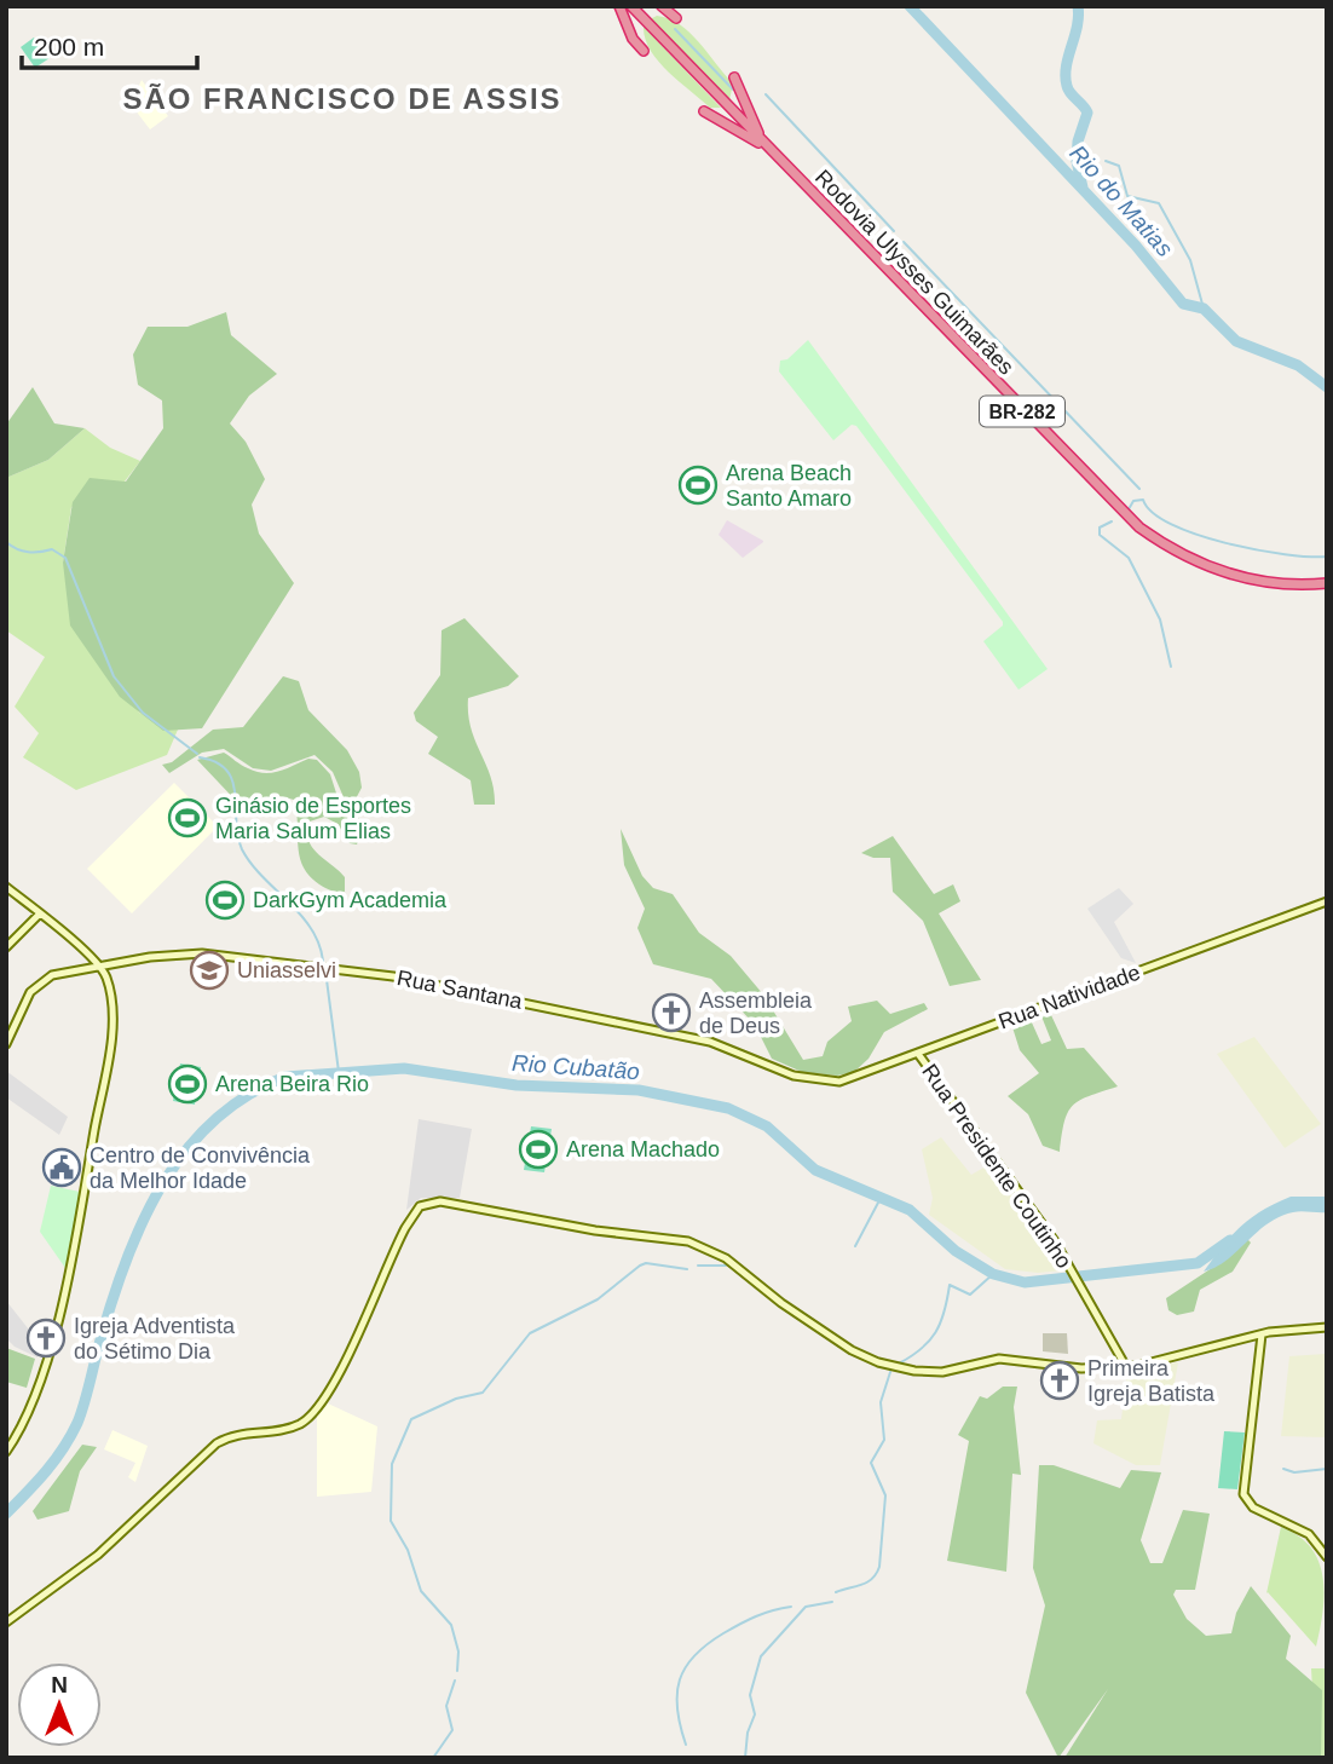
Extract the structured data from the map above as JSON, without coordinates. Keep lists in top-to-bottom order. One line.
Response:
{"streets":{"highway":["Rodovia Ulysses Guimarães","BR-282"],"main road":["Rua Santana","Rua Natividade","Rua Presidente Coutinho"]},"crossings":[["Rua Santana","Rua Natividade"],["Rua Natividade","Rua Presidente Coutinho"]],"districts":["SÃO FRANCISCO DE ASSIS"],"water":["Rio do Matias","Rio Cubatão"],"places":{"sports":["Arena Beach Santo Amaro","Ginásio de Esportes Maria Salum Elias","DarkGym Academia","Arena Beira Rio","Arena Machado"],"school or university":["Uniasselvi"],"church":["Assembleia de Deus","Igreja Adventista do Sétimo Dia","Primeira Igreja Batista"],"public building":["Centro de Convivência da Melhor Idade"]},"scale_bar":"200 m","north":"top"}
